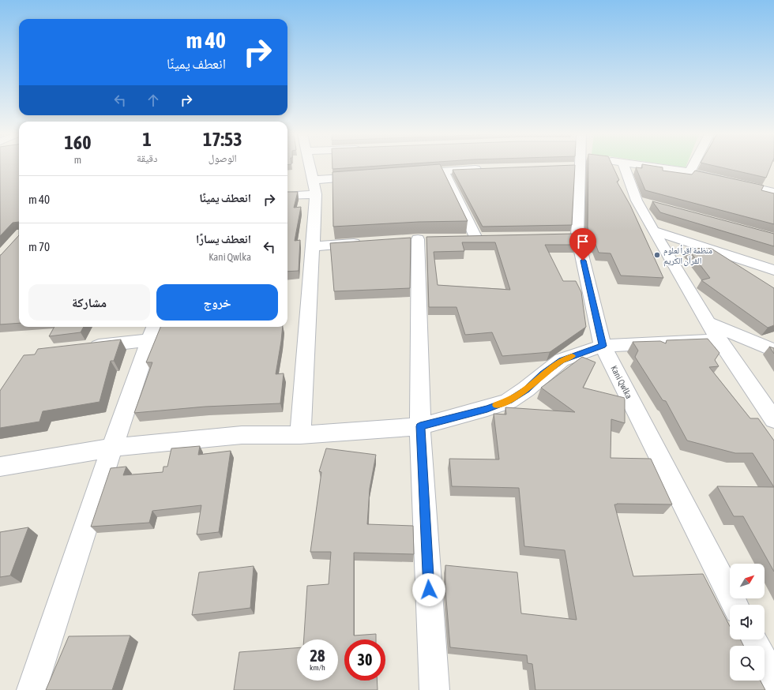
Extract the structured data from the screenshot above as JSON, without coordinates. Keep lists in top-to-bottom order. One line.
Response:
{"streets":{"street":["Kani Qwlka"]},"places":["منظمة اقرأ لعلوم القرآن الكريم"],"north":"top right","page":{"turn":["40 m","انعطف يمينًا"],"eta":["17:53","الوصول","1","دقيقة","160","m"],"list":[{"name":"انعطف يمينًا","value":"40 m"},{"name":"انعطف يسارًا","note":"Kani Qwlka","value":"70 m"}],"buttons":["خروج","مشاركة"],"speed":"28 km/h","limit":"30"}}
